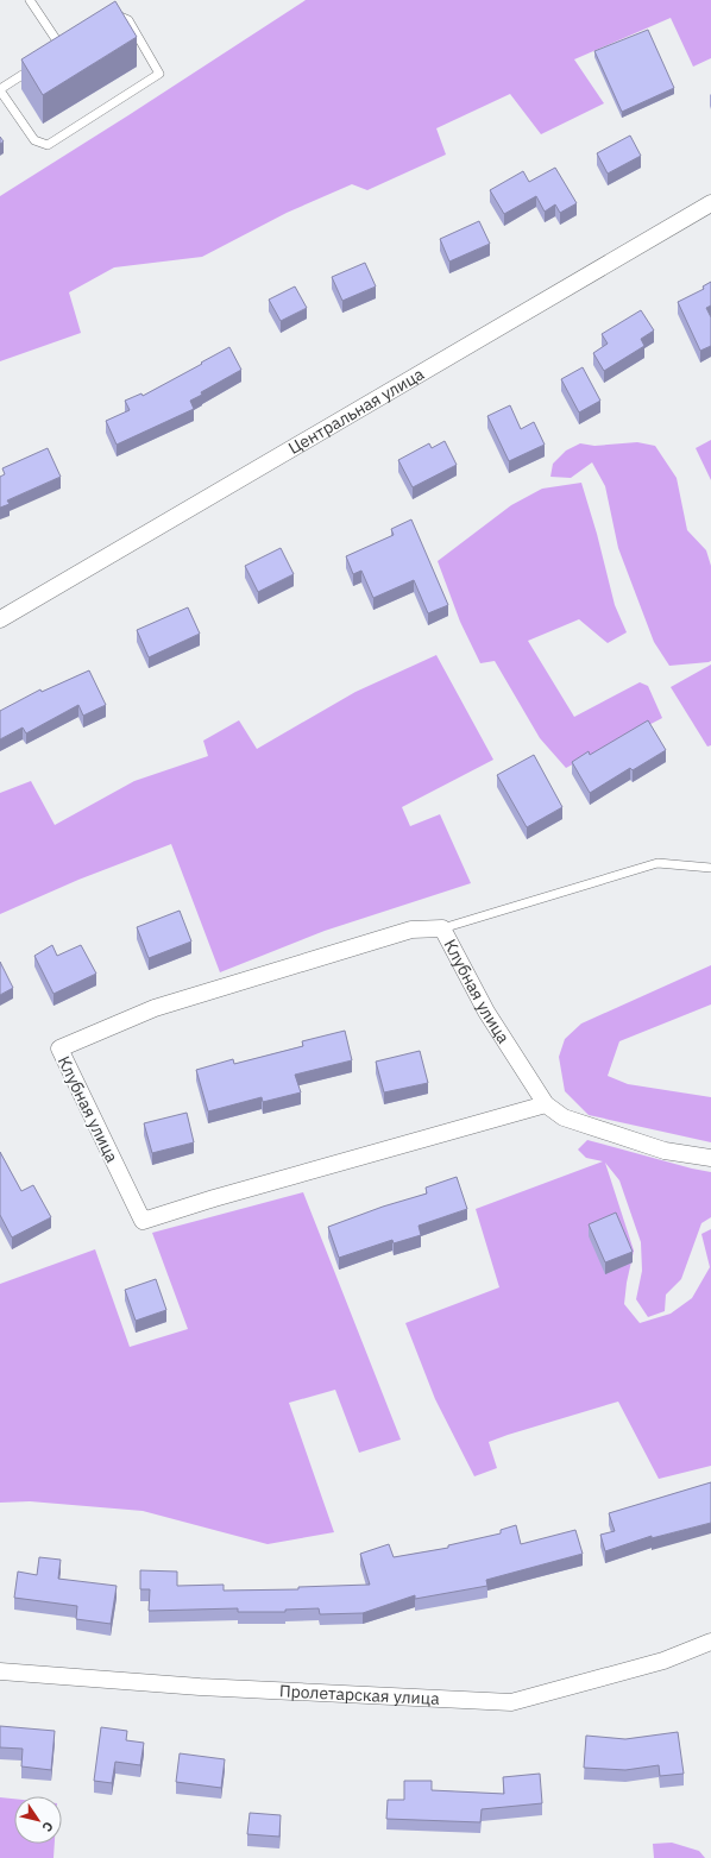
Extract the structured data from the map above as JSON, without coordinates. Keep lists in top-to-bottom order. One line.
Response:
{"streets":{"street":["Центральная улица","Клубная улица","Пролетарская улица"]},"north":"bottom right"}
